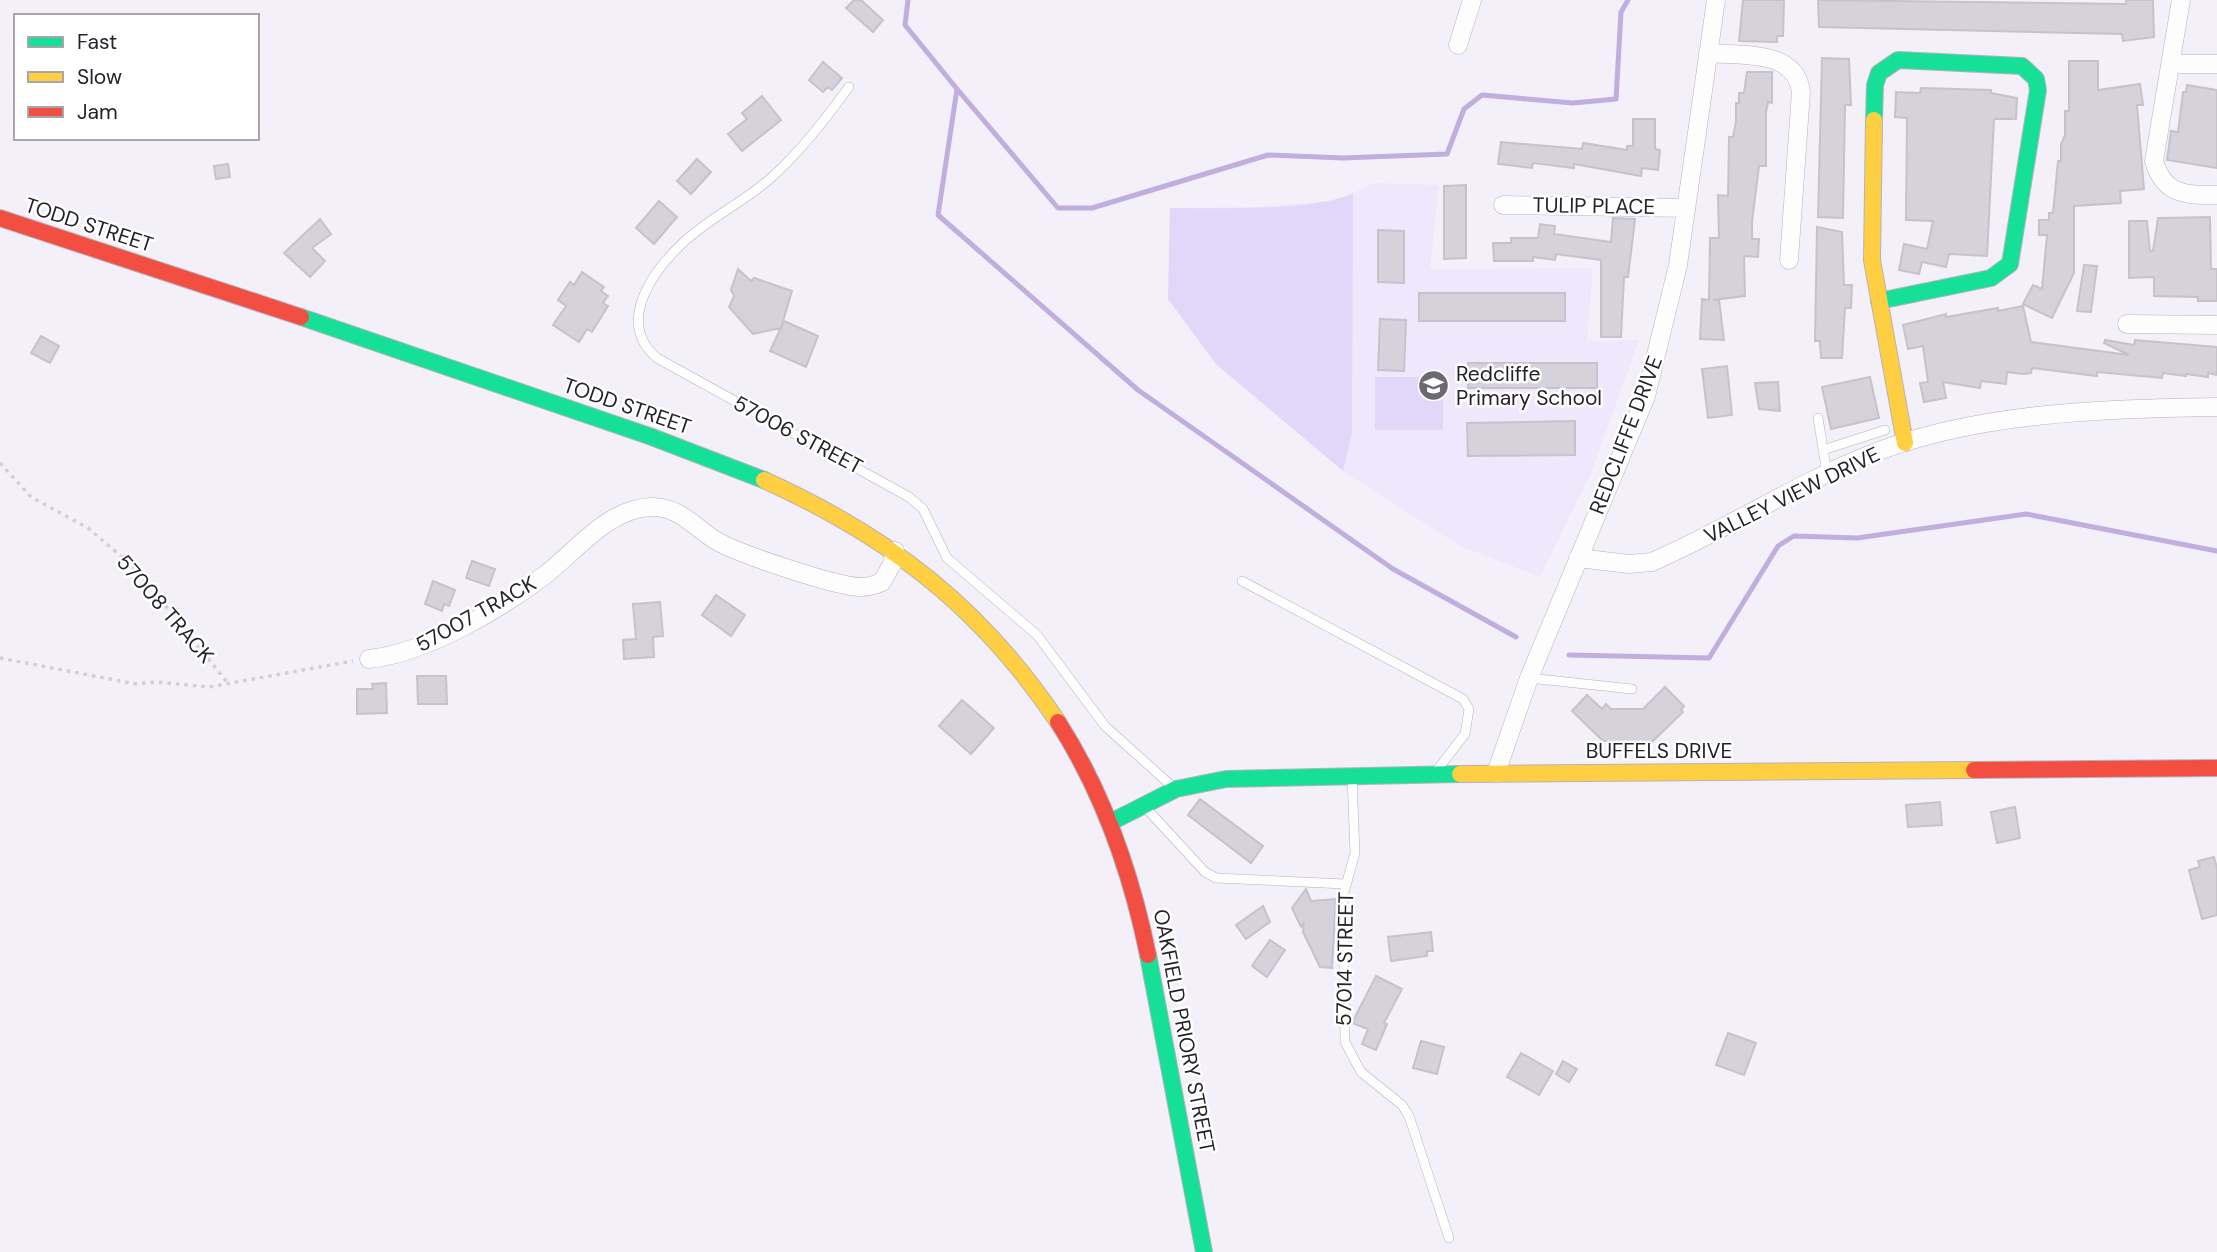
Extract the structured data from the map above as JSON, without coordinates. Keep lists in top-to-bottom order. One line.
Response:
{"streets":{"street":["TULIP PLACE","TODD STREET","REDCLIFFE DRIVE","VALLEY VIEW DRIVE","57007 TRACK","BUFFELS DRIVE","OAKFIELD PRIORY STREET"],"lane":["57006 STREET","57014 STREET"],"path":["57008 TRACK"]},"crossings":[["TULIP PLACE","REDCLIFFE DRIVE"],["TODD STREET","57007 TRACK"],["TODD STREET","BUFFELS DRIVE"],["TODD STREET","OAKFIELD PRIORY STREET"],["57006 STREET","BUFFELS DRIVE"],["REDCLIFFE DRIVE","VALLEY VIEW DRIVE"],["REDCLIFFE DRIVE","BUFFELS DRIVE"],["BUFFELS DRIVE","57014 STREET"],["BUFFELS DRIVE","OAKFIELD PRIORY STREET"]],"places":{"school or university":["Redcliffe Primary School"]},"legend":["Fast","Slow","Jam"]}
